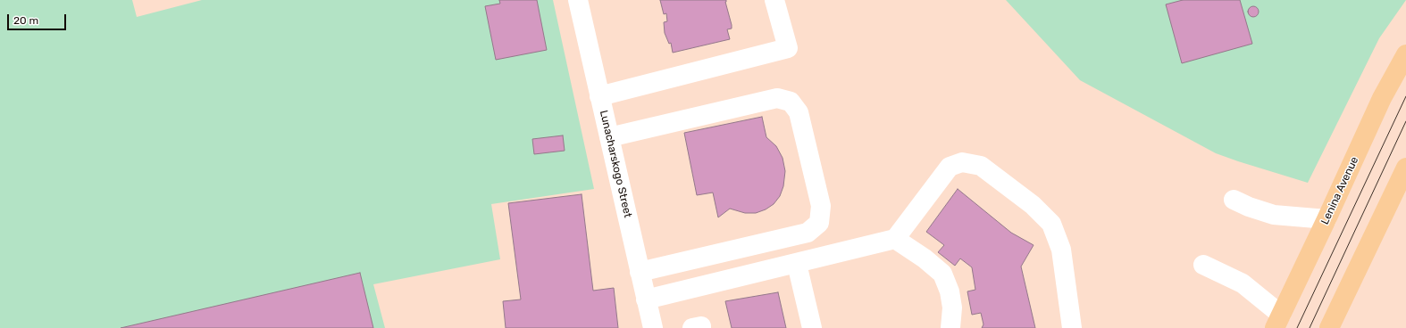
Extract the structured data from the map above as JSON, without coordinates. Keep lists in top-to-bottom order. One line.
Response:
{"streets":{"main road":["Lenina Avenue"],"street":["Lunacharskogo Street"]},"scale_bar":"20 m"}
